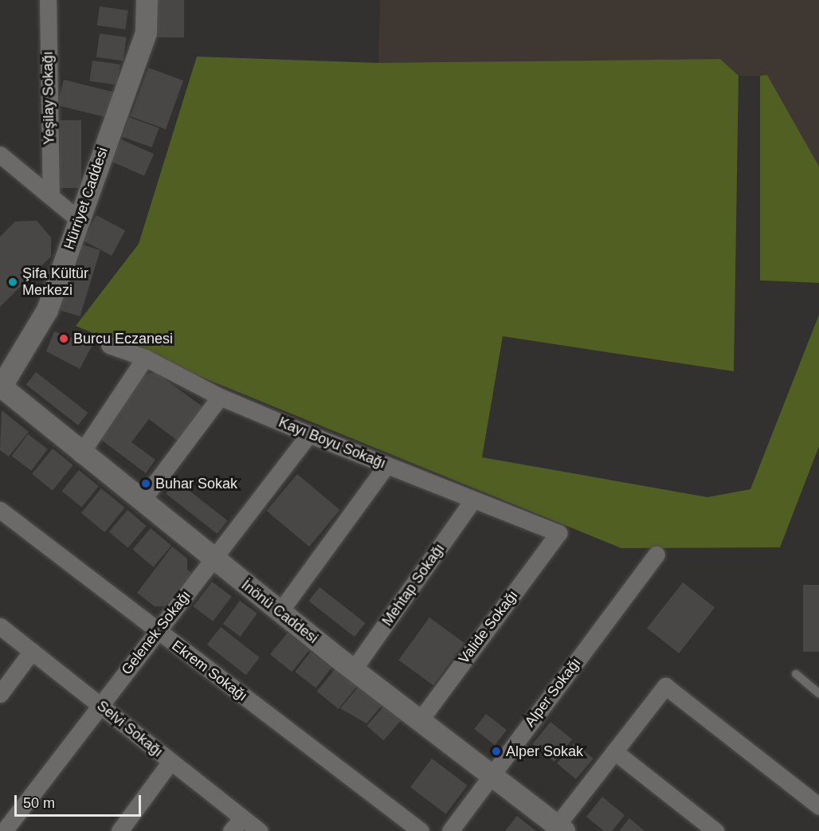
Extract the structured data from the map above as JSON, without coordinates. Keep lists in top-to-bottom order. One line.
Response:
{"streets":{"street":["Yeşilay Sokağı","Hürriyet Caddesi","Kayı Boyu Sokağı","Mehtap Sokağı","İnönü Caddesi","Valide Sokağı","Gelenek Sokağı","Ekrem Sokağı","Alper Sokağı","Selvi Sokağı"]},"crossings":[["Hürriyet Caddesi","İnönü Caddesi"],["Kayı Boyu Sokağı","Mehtap Sokağı"],["Kayı Boyu Sokağı","Valide Sokağı"],["Kayı Boyu Sokağı","Gelenek Sokağı"],["Mehtap Sokağı","İnönü Caddesi"],["İnönü Caddesi","Valide Sokağı"],["İnönü Caddesi","Gelenek Sokağı"],["İnönü Caddesi","Alper Sokağı"],["Gelenek Sokağı","Ekrem Sokağı"],["Gelenek Sokağı","Selvi Sokağı"]],"places":["Şifa Kültür Merkezi","Burcu Eczanesi","Buhar Sokak","Alper Sokak"],"scale_bar":"50 m"}
